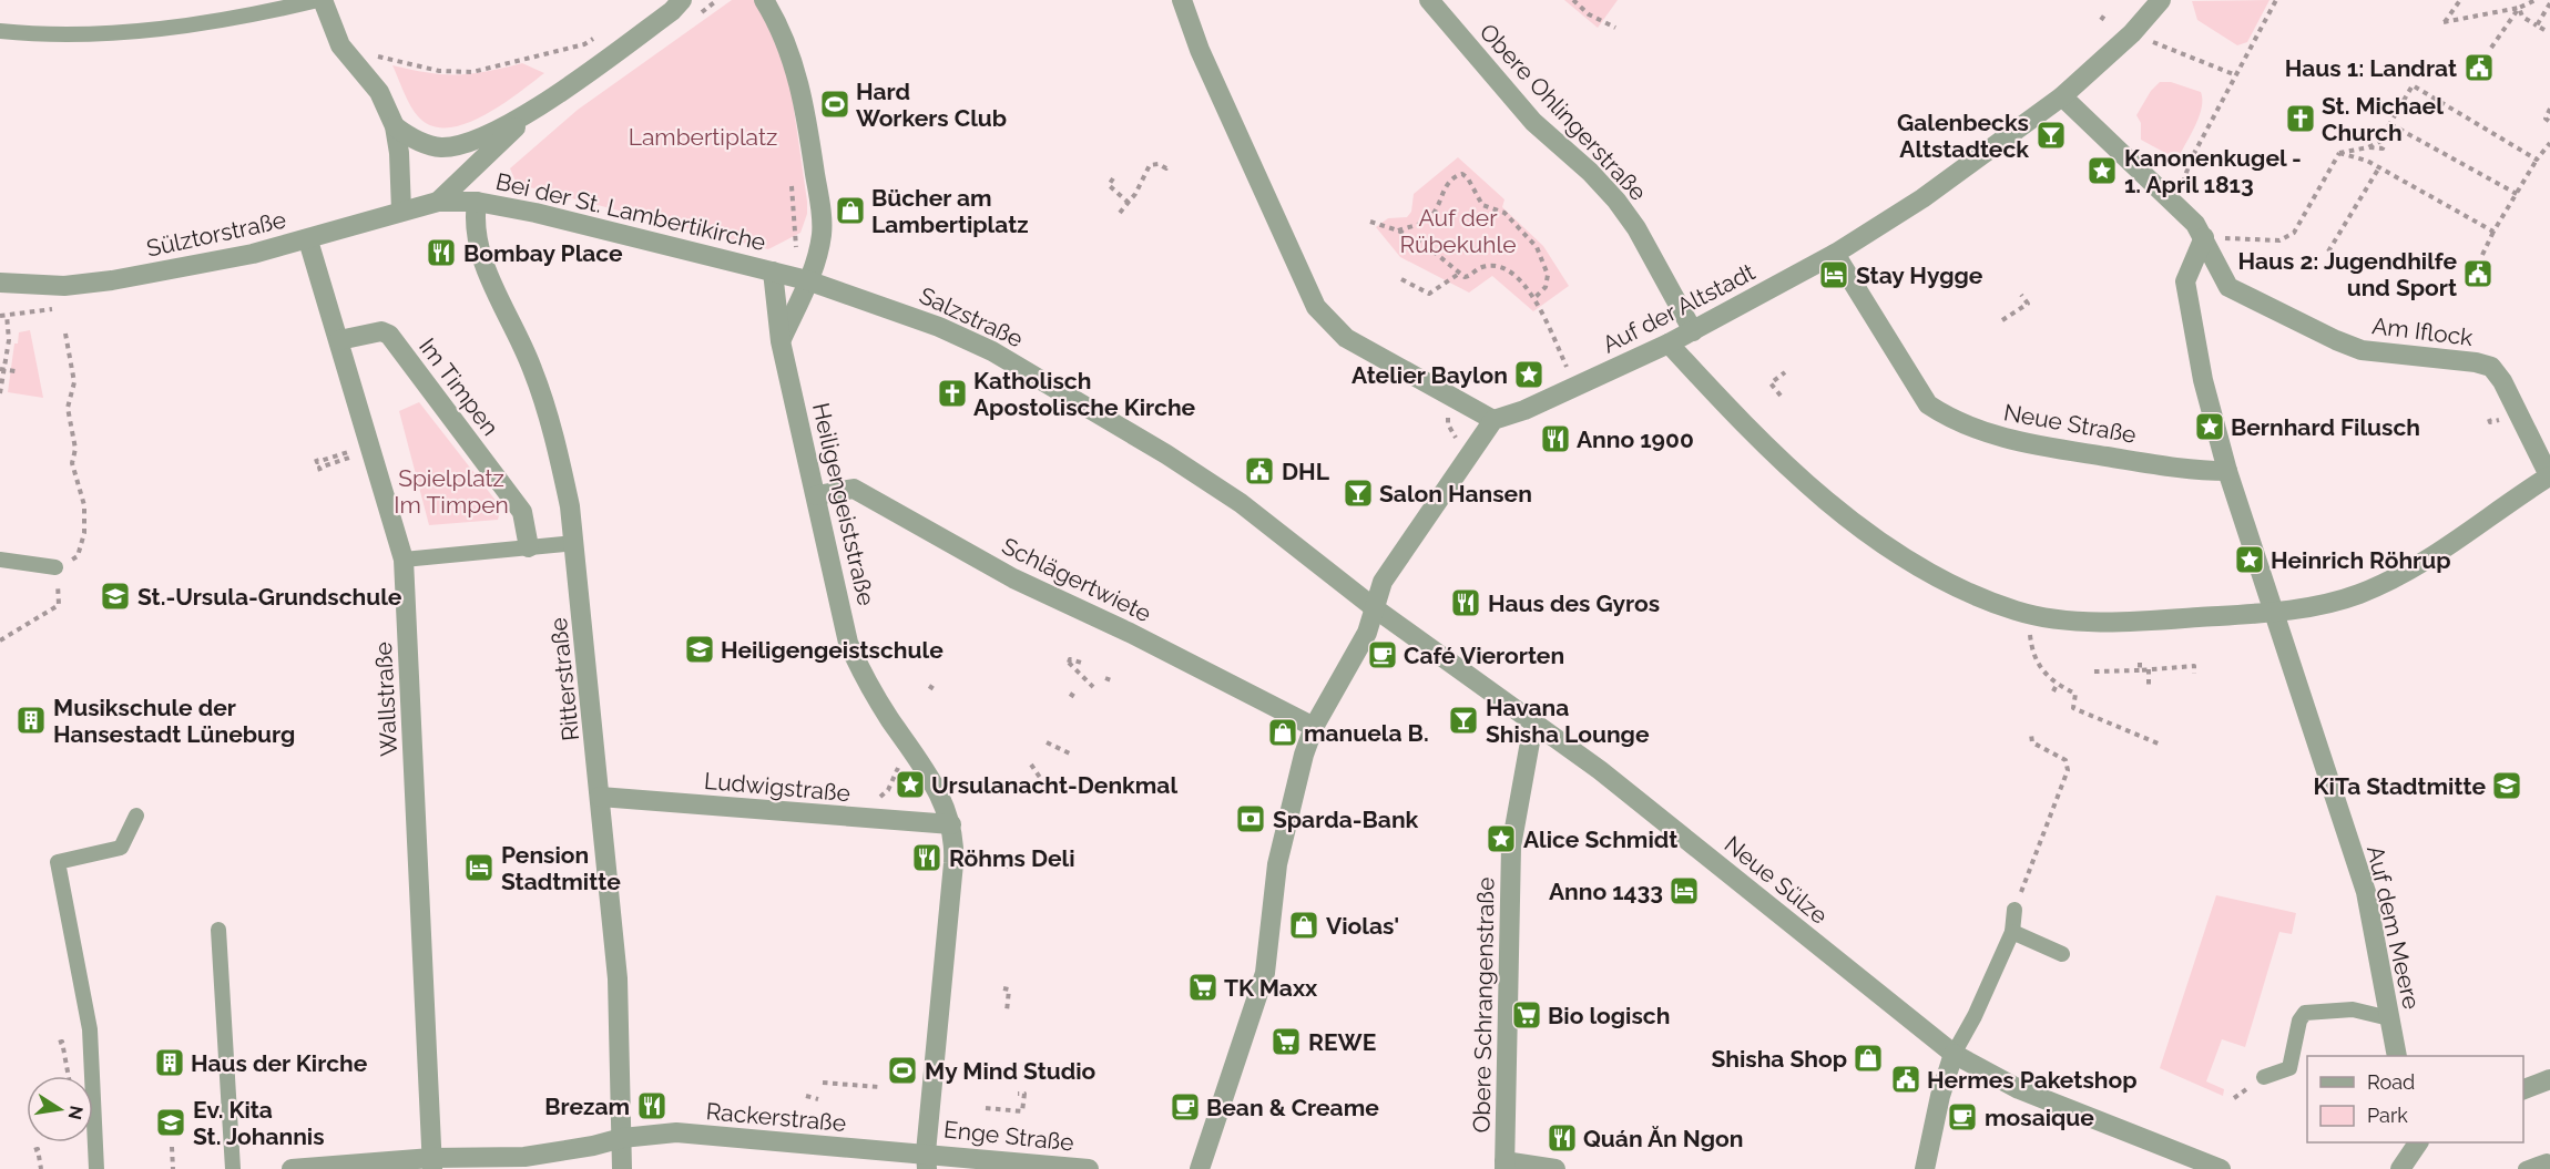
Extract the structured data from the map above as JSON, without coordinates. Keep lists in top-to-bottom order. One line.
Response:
{"streets":{"street":["Obere Ohlingerstraße","Bei der St. Lambertikirche","Sülztorstraße","Auf der Altstadt","Salzstraße","Am Iflock","Im Timpen","Neue Straße","Heiligengeiststraße","Schlägertwiete","Ritterstraße","Wallstraße","Ludwigstraße","Neue Sülze","Auf dem Meere","Obere Schrangenstraße","Rackerstraße","Enge Straße"]},"crossings":[["Obere Ohlingerstraße","Auf der Altstadt"],["Bei der St. Lambertikirche","Sülztorstraße"],["Bei der St. Lambertikirche","Salzstraße"],["Bei der St. Lambertikirche","Heiligengeiststraße"],["Bei der St. Lambertikirche","Ritterstraße"],["Sülztorstraße","Wallstraße"],["Auf der Altstadt","Neue Straße"],["Salzstraße","Heiligengeiststraße"],["Salzstraße","Neue Sülze"],["Am Iflock","Auf dem Meere"],["Im Timpen","Wallstraße"],["Neue Straße","Auf dem Meere"],["Heiligengeiststraße","Schlägertwiete"],["Heiligengeiststraße","Ludwigstraße"],["Heiligengeiststraße","Rackerstraße"],["Heiligengeiststraße","Enge Straße"],["Ritterstraße","Ludwigstraße"],["Ritterstraße","Rackerstraße"],["Wallstraße","Rackerstraße"],["Neue Sülze","Obere Schrangenstraße"],["Rackerstraße","Enge Straße"]],"parks":["Lambertiplatz","Auf der Rübekuhle","Spielplatz Im Timpen"],"places":{"public building":["Haus 1: Landrat","Haus 2: Jugendhilfe und Sport","DHL","Hermes Paketshop"],"sports":["Hard Workers Club","My Mind Studio"],"church":["St. Michael Church","Katholisch Apostolische Kirche"],"bar":["Galenbecks Altstadteck","Salon Hansen","Havana Shisha Lounge"],"place":["Kanonenkugel - 1. April 1813","Atelier Baylon","Bernhard Filusch","Heinrich Röhrup","Ursulanacht-Denkmal","Alice Schmidt"],"shop":["Bücher am Lambertiplatz","manuela B.","Violas'","Shisha Shop"],"restaurant":["Bombay Place","Anno 1900","Haus des Gyros","Röhms Deli","Brezam","Quán Ăn Ngon"],"hotel":["Stay Hygge","Pension Stadtmitte","Anno 1433"],"school or university":["St.-Ursula-Grundschule","Heiligengeistschule","KiTa Stadtmitte","Ev. Kita St. Johannis"],"cafe":["Café Vierorten","Bean & Creame","mosaique"],"building":["Musikschule der Hansestadt Lüneburg","Haus der Kirche"],"bank":["Sparda-Bank"],"supermarket":["TK Maxx","Bio logisch","REWE"]},"legend":["Road","Park"],"north":"right"}
